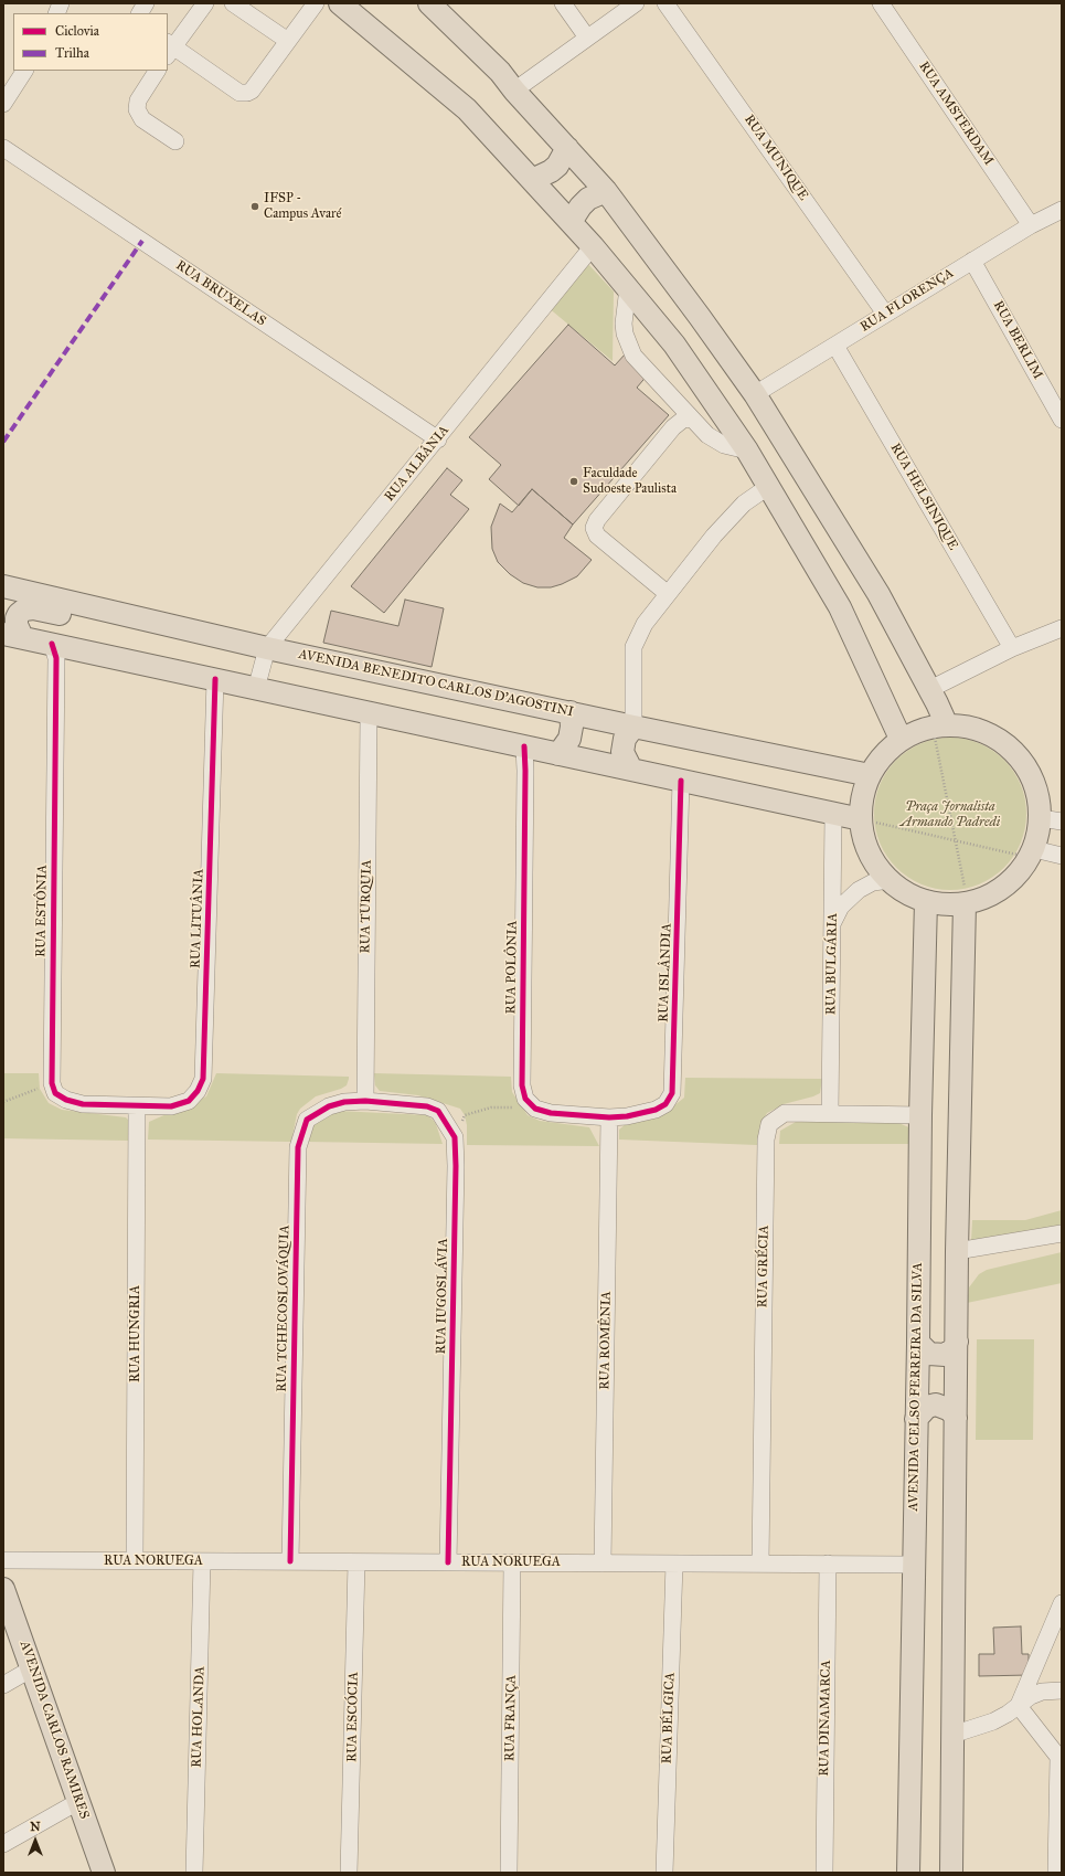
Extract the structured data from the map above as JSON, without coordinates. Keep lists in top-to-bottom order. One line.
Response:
{"streets":{"main road":["AVENIDA BENEDITO CARLOS D'AGOSTINI","AVENIDA CELSO FERREIRA DA SILVA","AVENIDA CARLOS RAMIRES"],"street":["RUA AMSTERDAM","RUA MUNIQUE","RUA BRUXELAS","RUA FLORENÇA","RUA BERLIM","RUA ALBÂNIA","RUA HELSINIQUE","RUA TURQUIA","RUA ESTÔNIA","RUA LITUÂNIA","RUA BULGÁRIA","RUA POLÔNIA","RUA ISLÂNDIA","RUA GRÉCIA","RUA IUGOSLÁVIA","RUA TCHECOSLOVÁQUIA","RUA HUNGRIA","RUA ROMÊNIA","RUA NORUEGA","RUA HOLANDA","RUA ESCÓCIA","RUA FRANÇA","RUA BÉLGICA","RUA DINAMARCA"]},"crossings":[["RUA AMSTERDAM","RUA FLORENÇA"],["RUA MUNIQUE","RUA FLORENÇA"],["RUA BRUXELAS","RUA ALBÂNIA"],["RUA FLORENÇA","RUA BERLIM"],["RUA FLORENÇA","RUA HELSINIQUE"],["RUA ALBÂNIA","AVENIDA BENEDITO CARLOS D'AGOSTINI"],["RUA TURQUIA","RUA TCHECOSLOVÁQUIA"],["RUA LITUÂNIA","RUA HUNGRIA"],["RUA BULGÁRIA","RUA GRÉCIA"],["RUA ISLÂNDIA","RUA ROMÊNIA"],["RUA GRÉCIA","AVENIDA CELSO FERREIRA DA SILVA"],["RUA GRÉCIA","RUA NORUEGA"],["RUA IUGOSLÁVIA","RUA NORUEGA"],["RUA TCHECOSLOVÁQUIA","RUA NORUEGA"],["RUA HUNGRIA","RUA NORUEGA"],["RUA ROMÊNIA","RUA NORUEGA"],["AVENIDA CELSO FERREIRA DA SILVA","RUA NORUEGA"],["RUA NORUEGA","RUA HOLANDA"],["RUA NORUEGA","RUA ESCÓCIA"],["RUA NORUEGA","RUA FRANÇA"],["RUA NORUEGA","RUA BÉLGICA"],["RUA NORUEGA","RUA DINAMARCA"]],"parks":["Praça Jornalista Armando Padredi"],"places":["IFSP - Campus Avaré","Faculdade Sudoeste Paulista"],"legend":["Ciclovia","Trilha"],"north":"top"}
